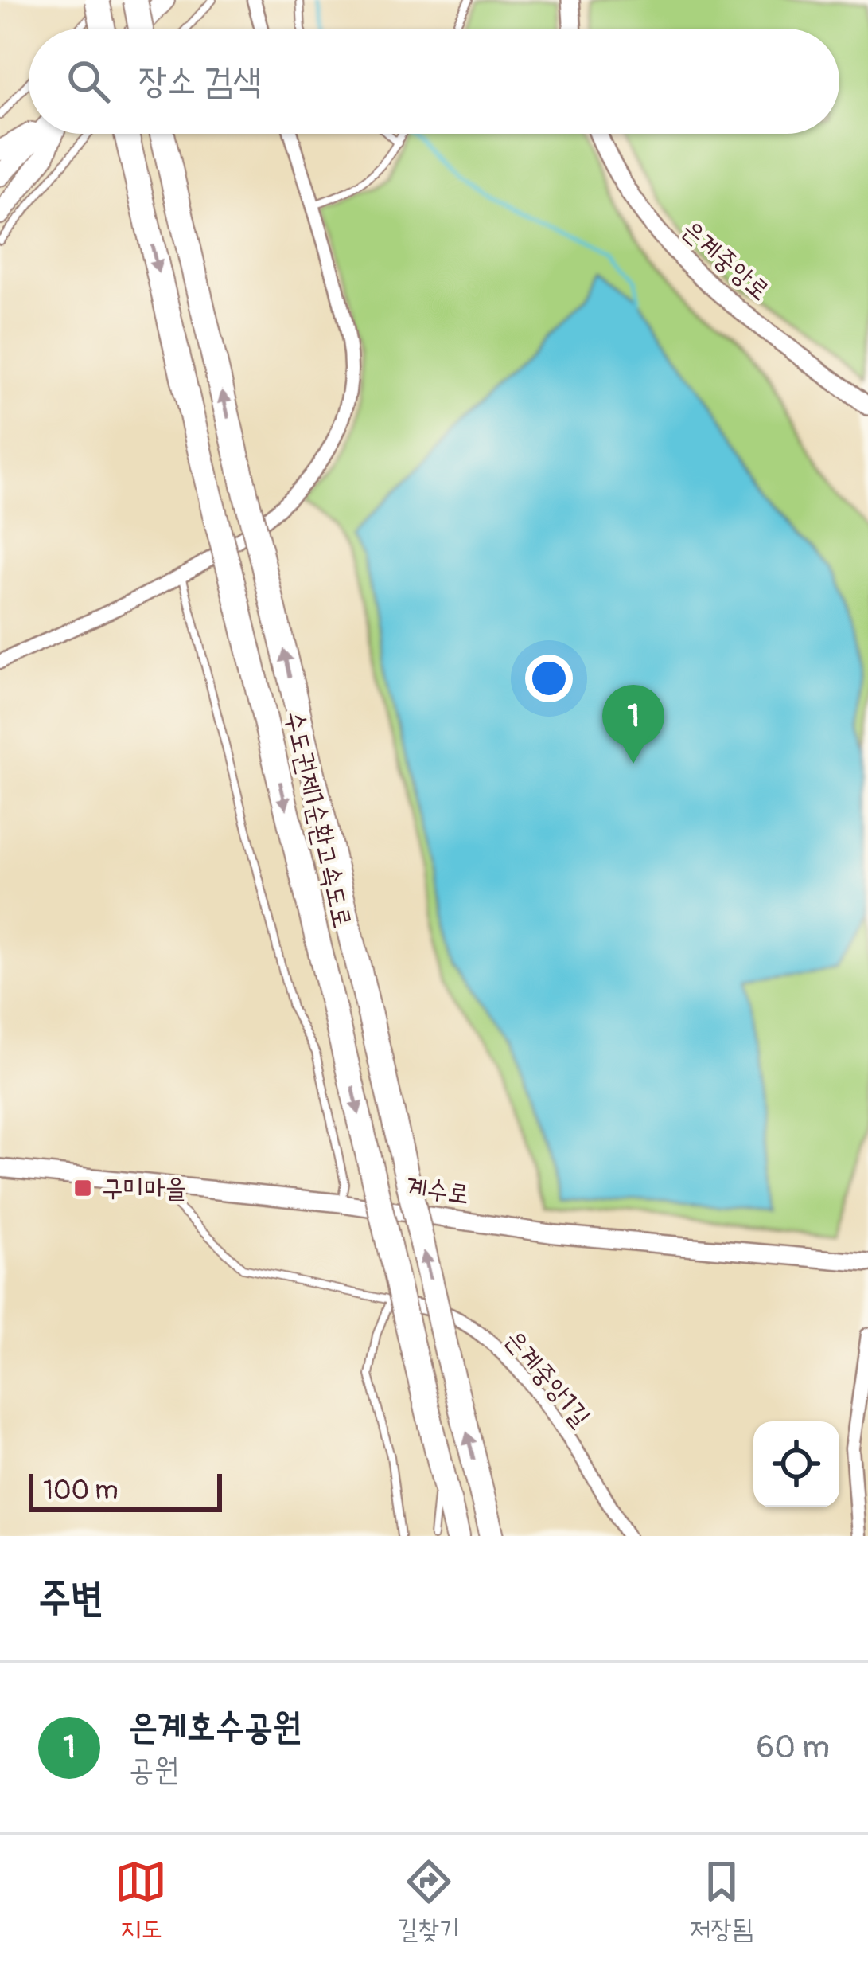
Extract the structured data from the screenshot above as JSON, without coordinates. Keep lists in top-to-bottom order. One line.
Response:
{"streets":{"highway":["수도권제1순환고속도로"],"street":["은계중앙로","계수로","은계중앙1길"]},"places":{"transit":["구미마을"]},"scale_bar":"100 m","page":{"search":"장소 검색","pins":"1","scale":"100 m","heading":"주변","list":[{"mark":"1","name":"은계호수공원","note":"공원","value":"60 m"}],"nav":["지도","길찾기","저장됨"]}}
